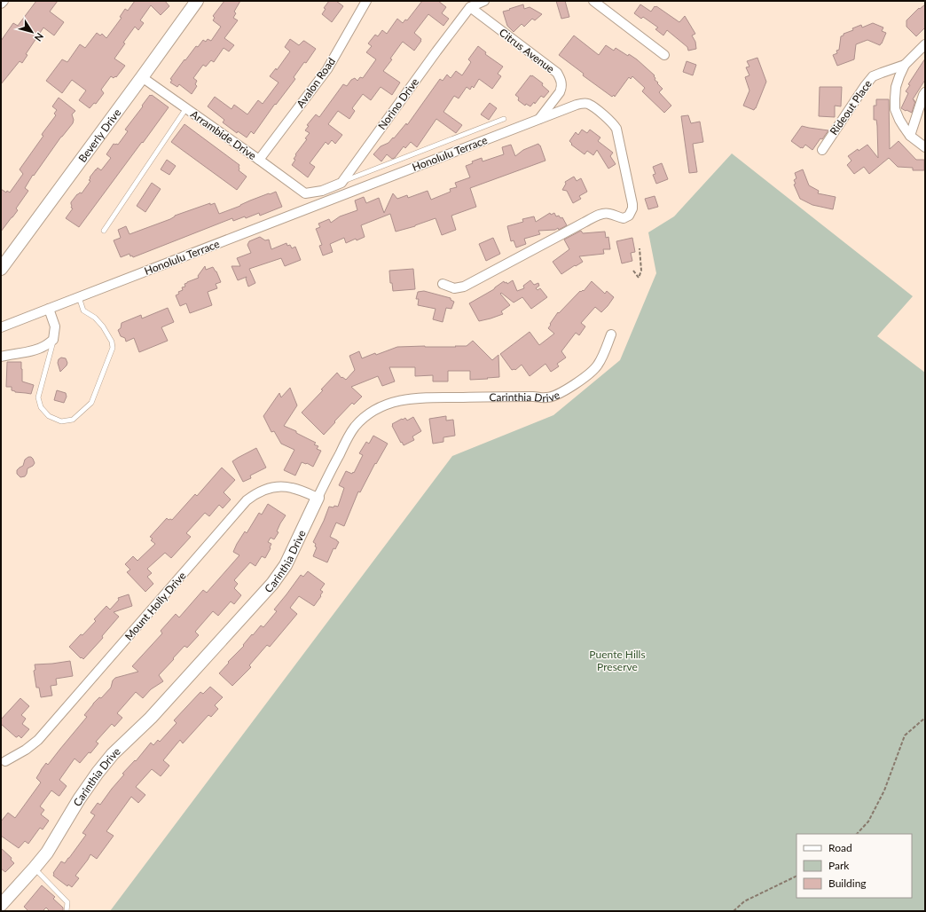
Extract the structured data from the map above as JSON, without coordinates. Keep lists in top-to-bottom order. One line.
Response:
{"streets":{"street":["Citrus Avenue","Avalon Road","Norino Drive","Rideout Place","Beverly Drive","Arrambide Drive","Honolulu Terrace","Carinthia Drive","Mount Holly Drive"]},"crossings":[["Citrus Avenue","Norino Drive"],["Citrus Avenue","Honolulu Terrace"],["Avalon Road","Arrambide Drive"],["Norino Drive","Arrambide Drive"],["Beverly Drive","Arrambide Drive"],["Carinthia Drive","Mount Holly Drive"]],"parks":["Puente Hills Preserve"],"legend":["Road","Park","Building"],"north":"bottom right"}
